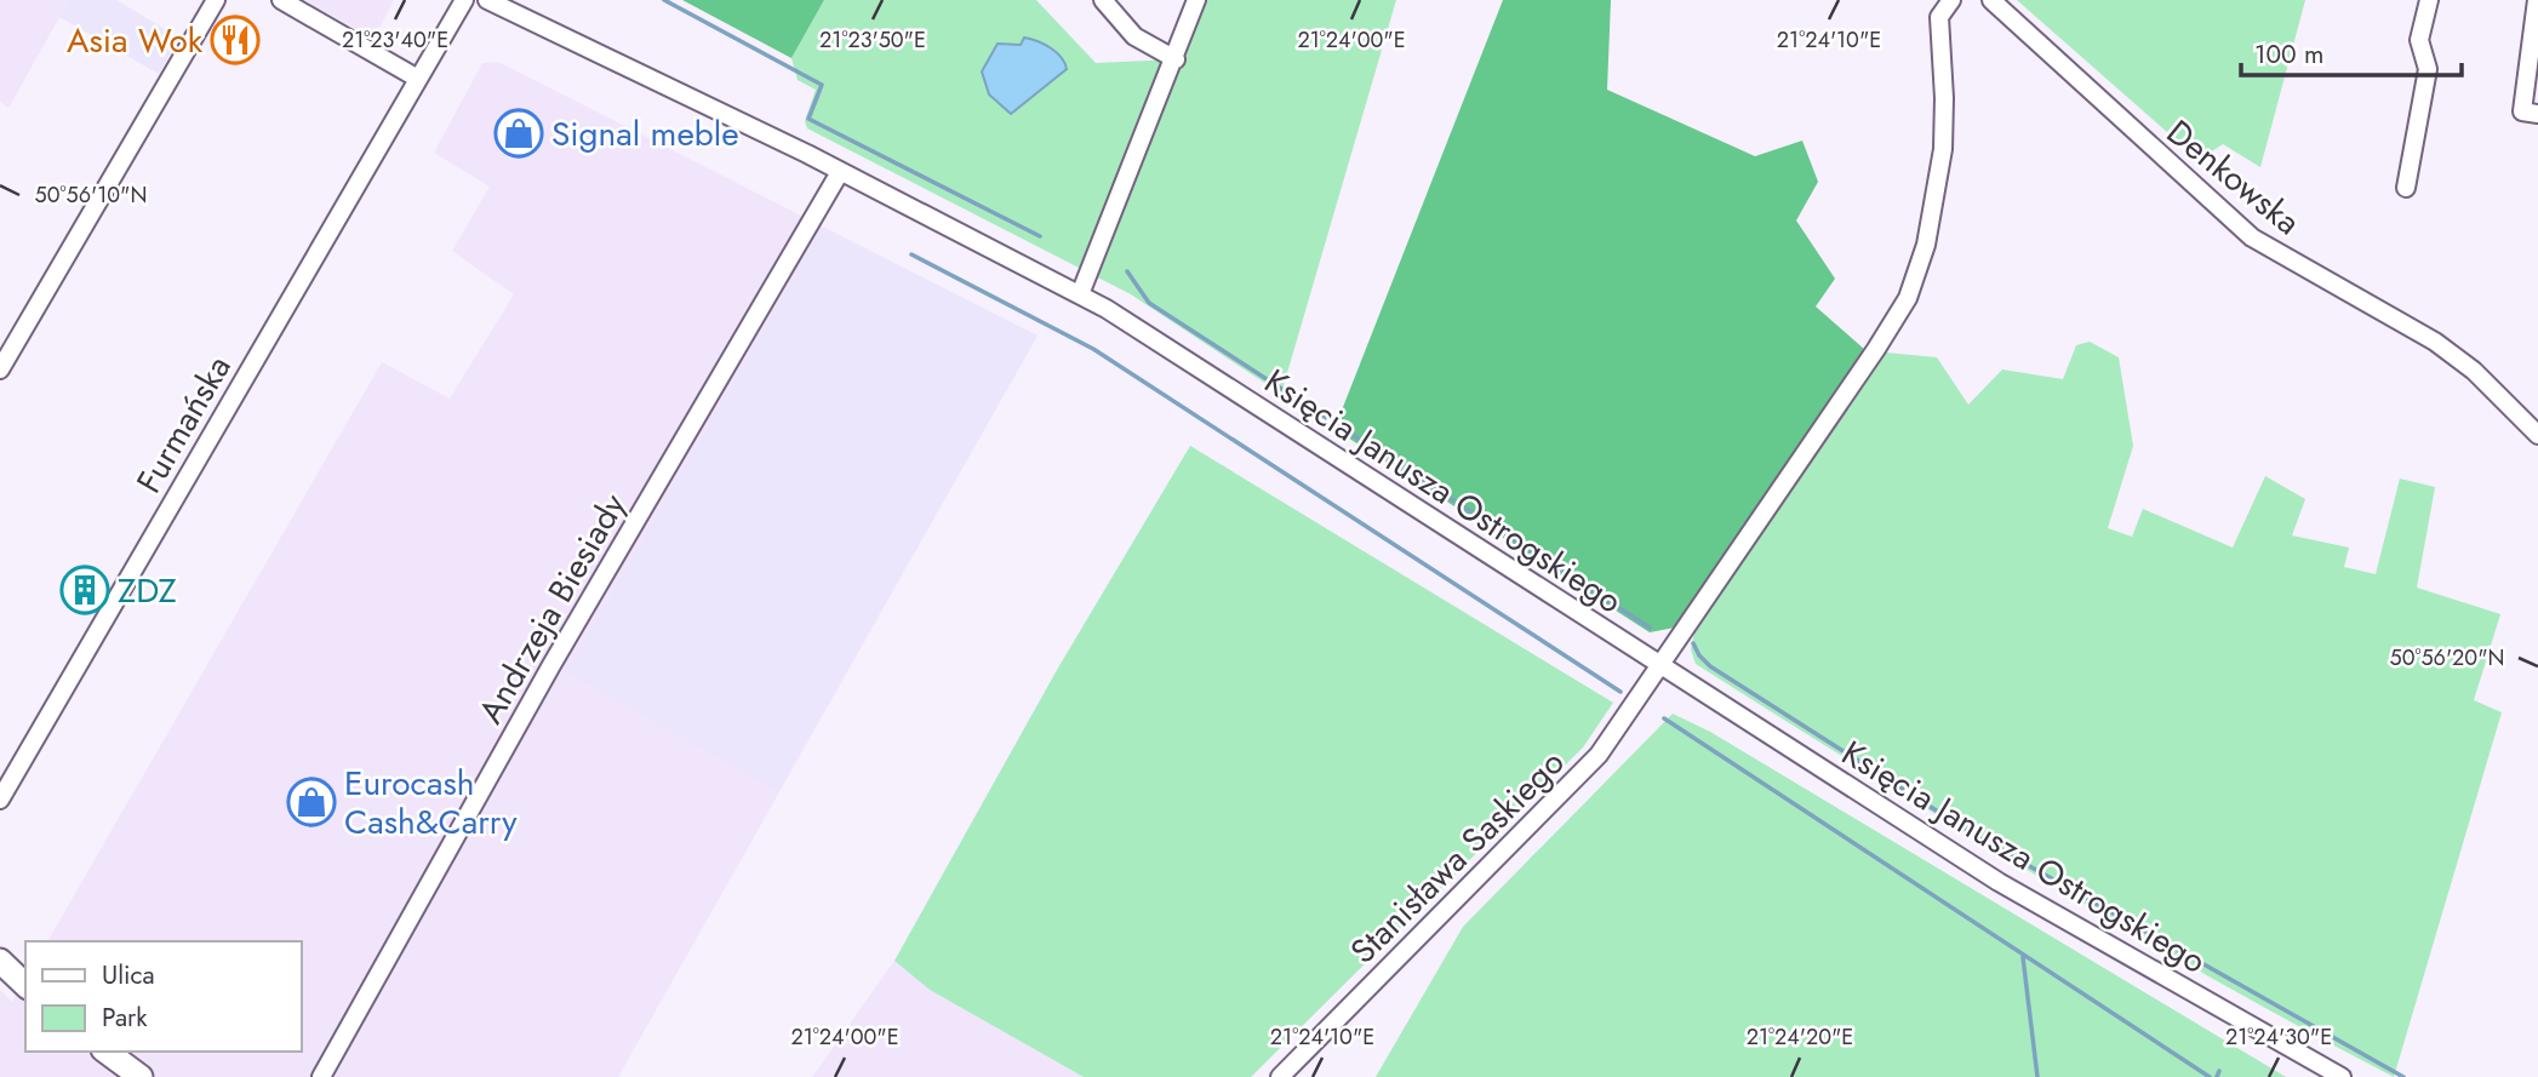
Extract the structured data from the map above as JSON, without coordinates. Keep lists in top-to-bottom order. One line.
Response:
{"streets":{"street":["Denkowska","Furmańska","Księcia Janusza Ostrogskiego","Andrzeja Biesiady","Stanisława Saskiego"]},"crossings":[["Księcia Janusza Ostrogskiego","Andrzeja Biesiady"],["Księcia Janusza Ostrogskiego","Stanisława Saskiego"]],"places":{"restaurant":["Asia Wok"],"shop":["Signal meble","Eurocash Cash&Carry"],"building":["ZDZ"]},"legend":["Ulica","Park"],"scale_bar":"100 m","coordinates":["21°23'40\"E","21°23'50\"E","21°24'00\"E","21°24'10\"E","50°56'10\"N","50°56'20\"N","21°24'20\"E","21°24'30\"E"]}
